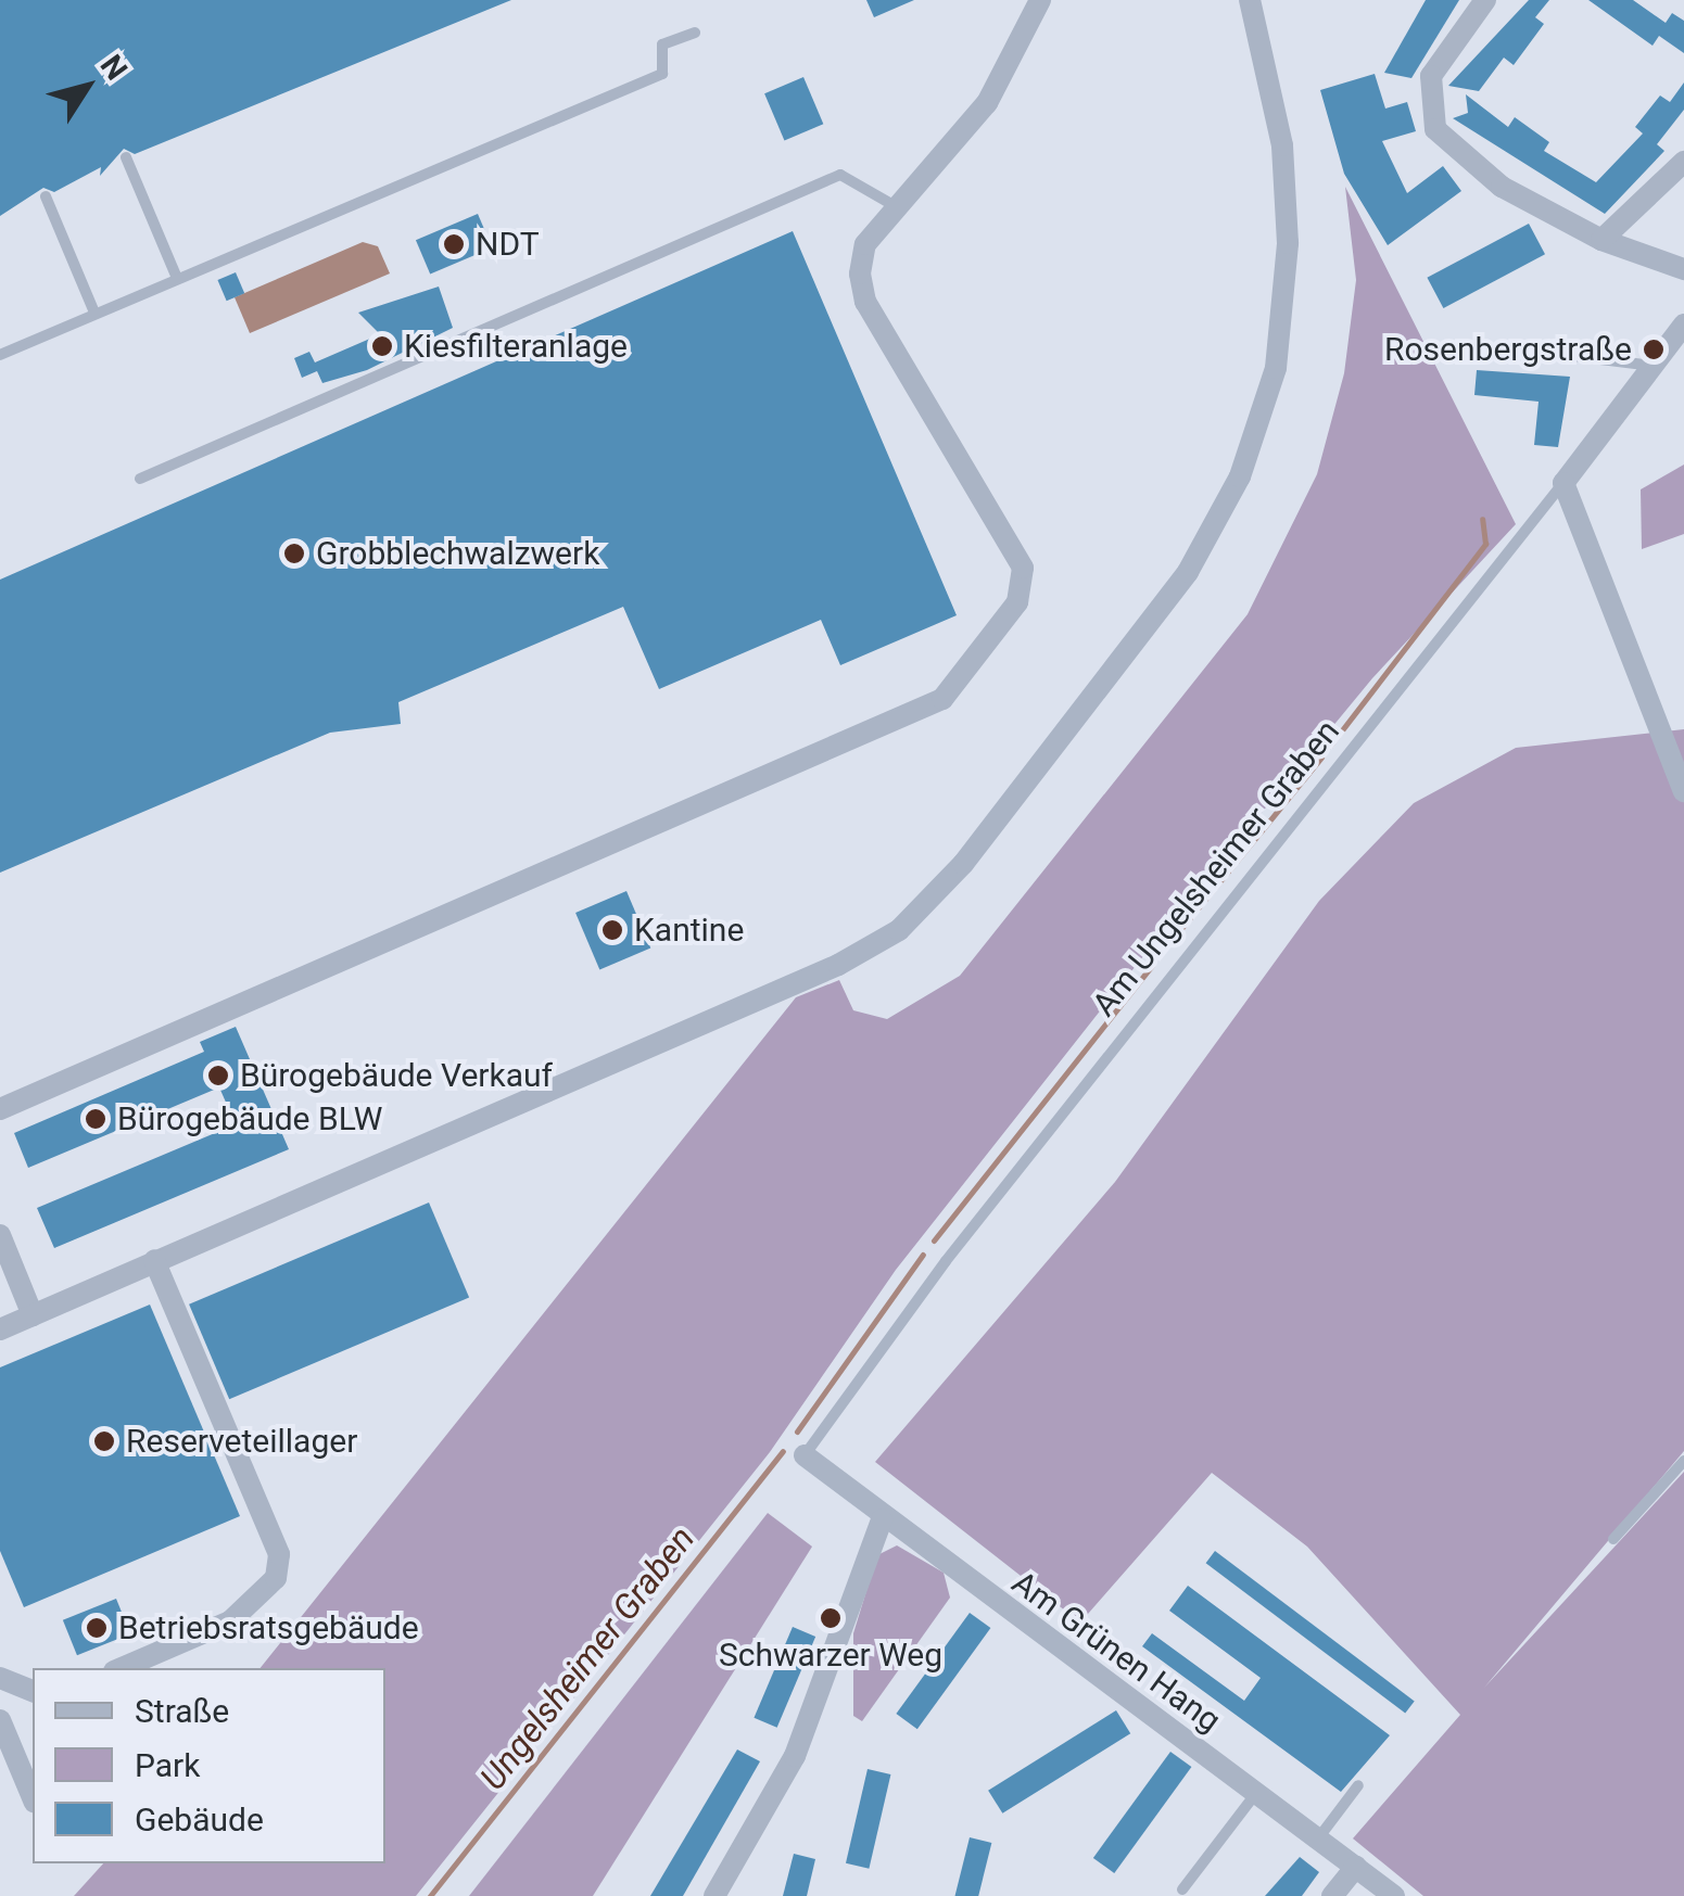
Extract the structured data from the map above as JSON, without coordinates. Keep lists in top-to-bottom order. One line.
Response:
{"streets":{"street":["Am Ungelsheimer Graben","Am Grünen Hang"]},"crossings":[["Am Ungelsheimer Graben","Am Grünen Hang"]],"water":["Ungelsheimer Graben"],"places":["NDT","Kiesfilteranlage","Rosenbergstraße","Grobblechwalzwerk","Kantine","Bürogebäude Verkauf","Bürogebäude BLW","Reserveteillager","Schwarzer Weg","Betriebsratsgebäude"],"legend":["Straße","Park","Gebäude"],"north":"top right"}
